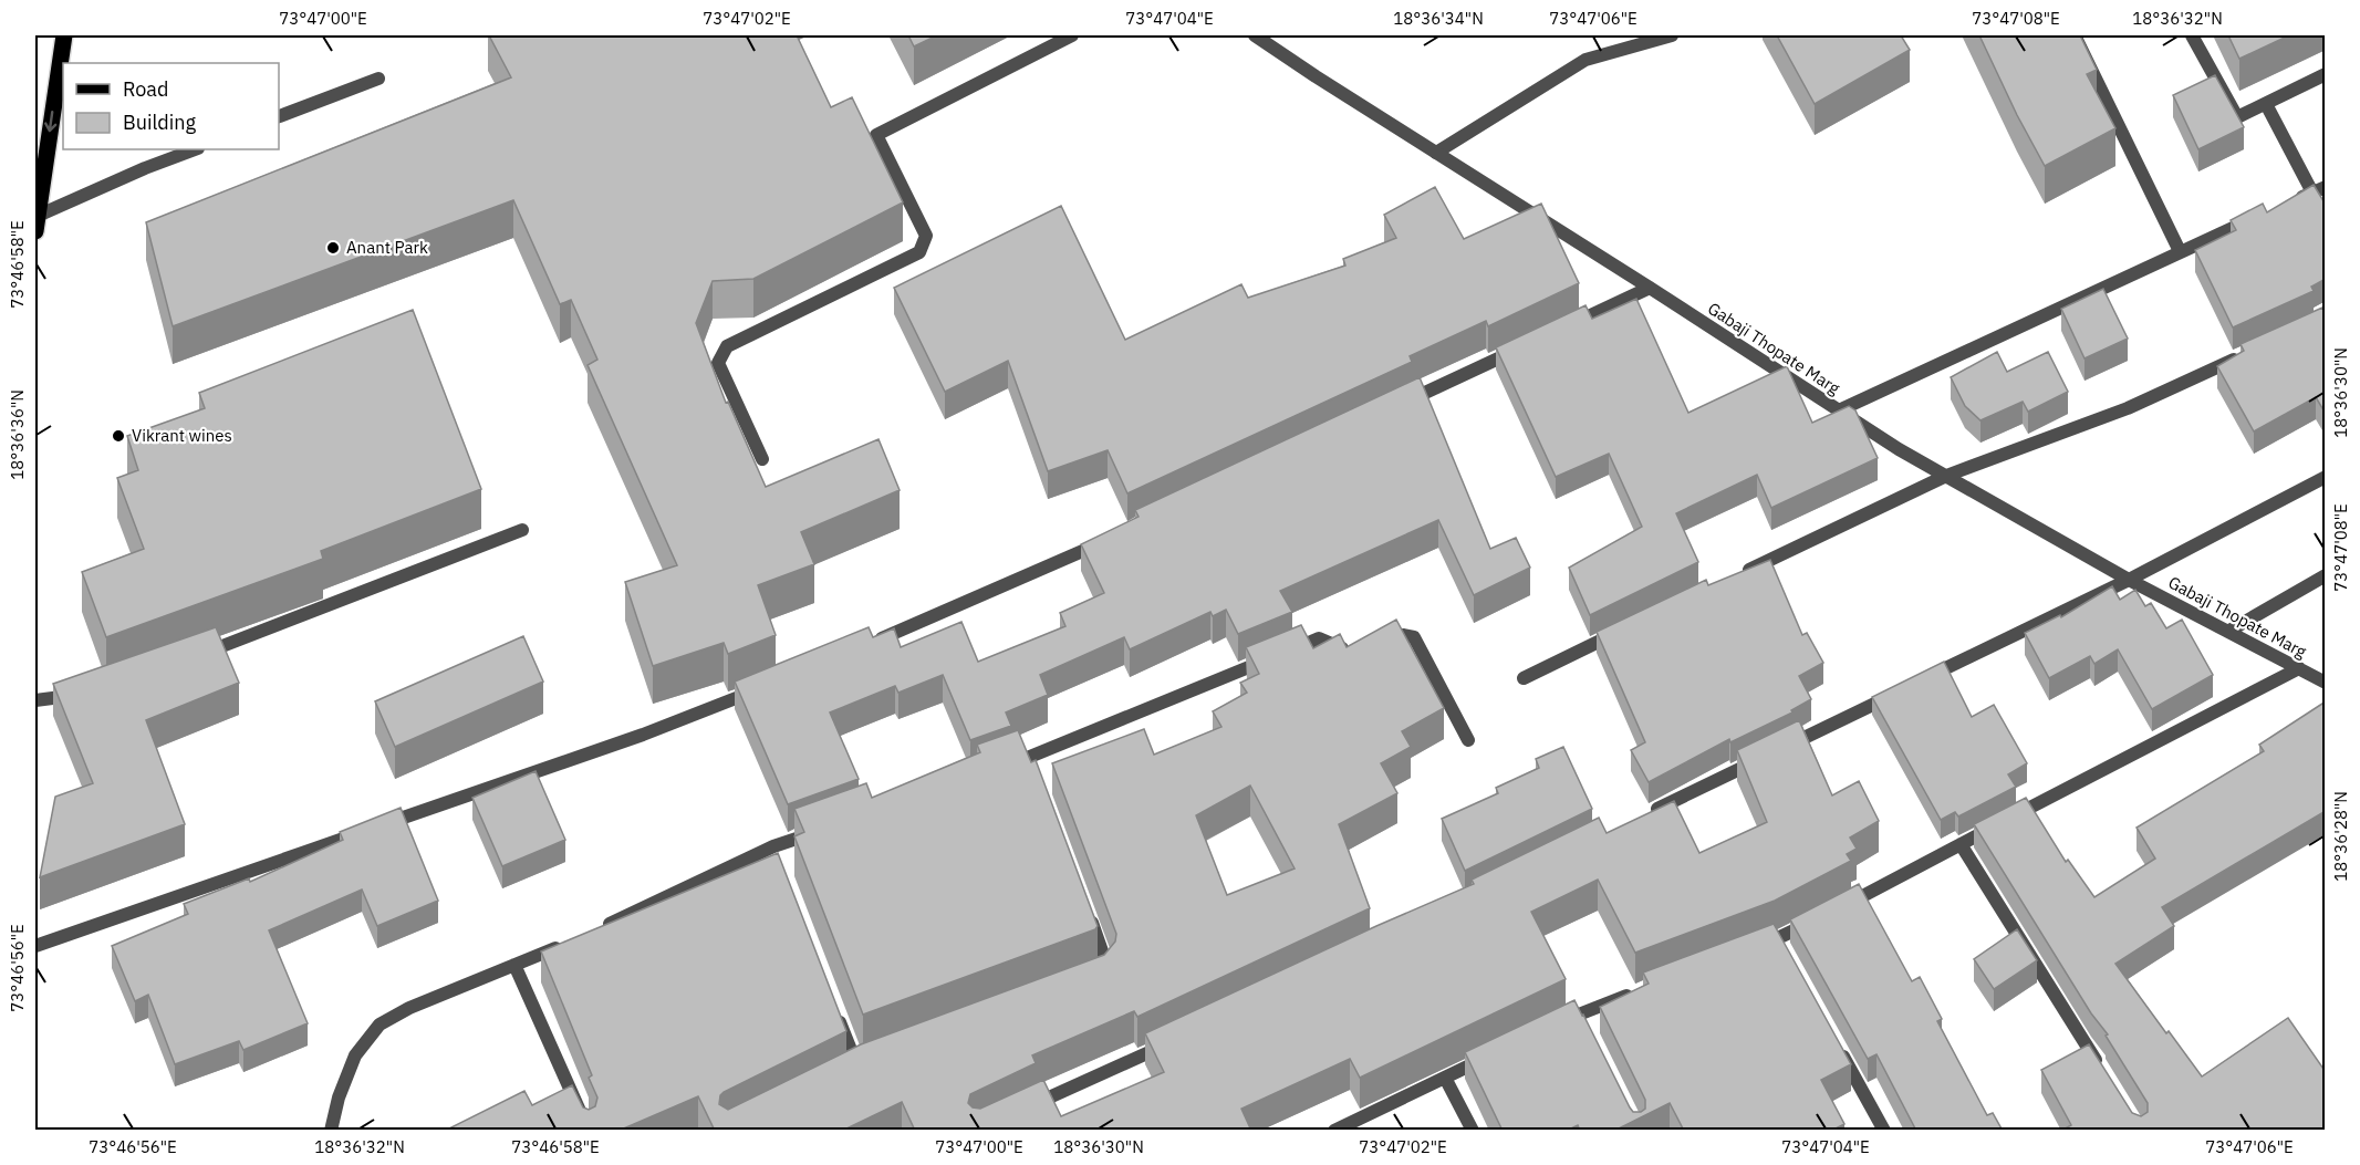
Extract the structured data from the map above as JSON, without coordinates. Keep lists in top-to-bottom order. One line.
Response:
{"streets":{"street":["Gabaji Thopate Marg"]},"places":["Anant Park","Vikrant wines"],"legend":["Road","Building"],"coordinates":["73°47'00\"E","73°47'02\"E","73°47'04\"E","18°36'34\"N","73°47'06\"E","73°47'08\"E","18°36'32\"N","73°46'58\"E","18°36'30\"N","18°36'36\"N","18°36'28\"N","73°46'56\"E"]}
